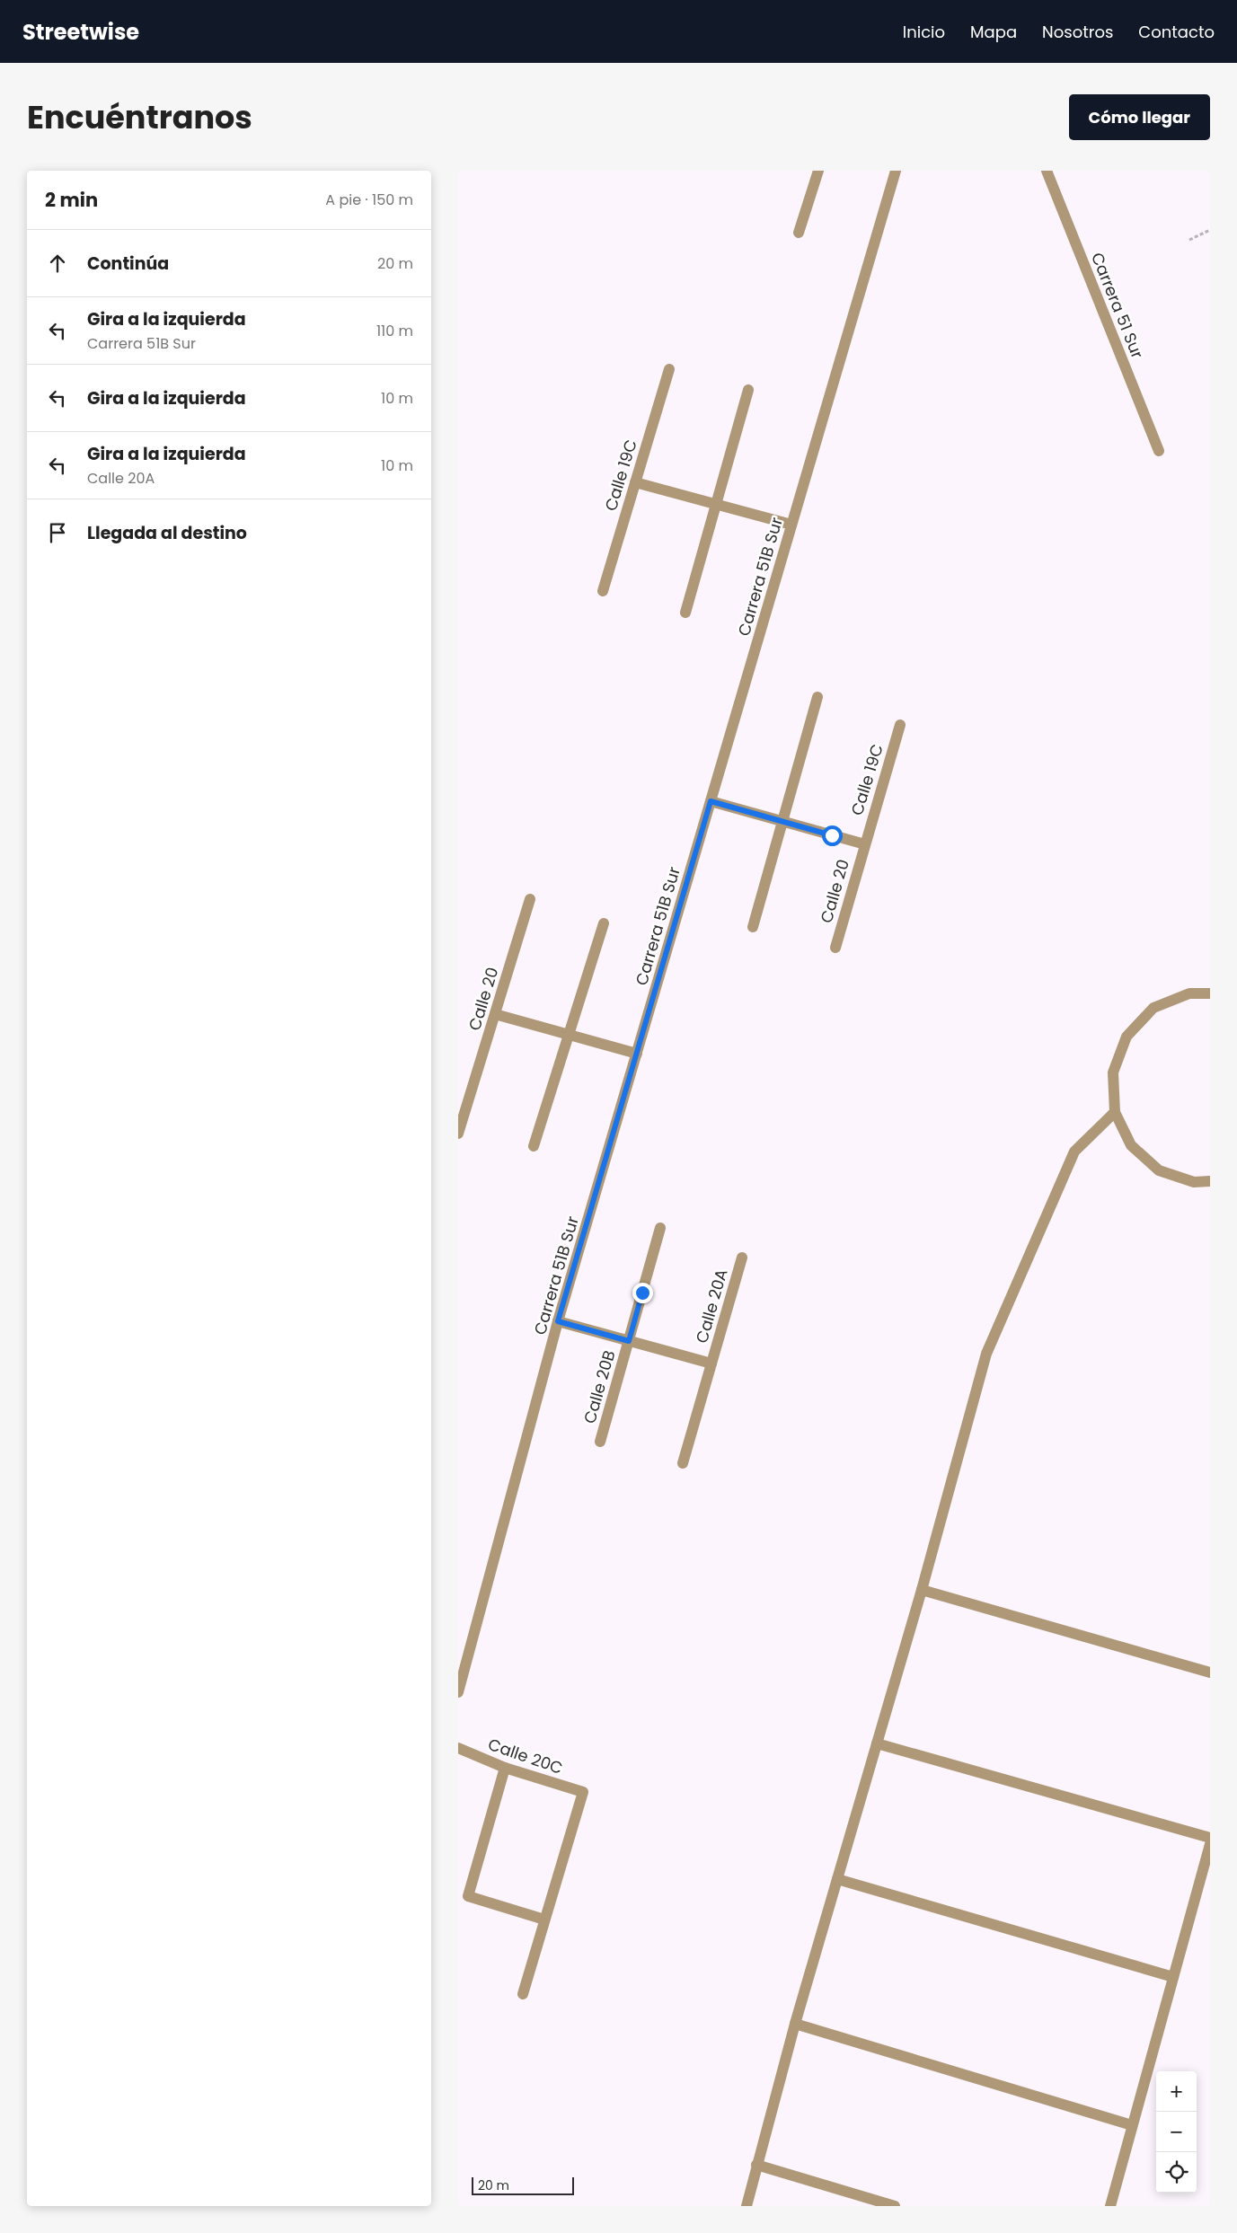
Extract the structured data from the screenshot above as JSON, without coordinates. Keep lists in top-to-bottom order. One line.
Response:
{"streets":{"street":["Carrera 51 Sur","Calle 19C","Carrera 51B Sur","Calle 20","Calle 20A","Calle 20B","Calle 20C"]},"crossings":[["Calle 19C","Calle 20"]],"scale_bar":"20 m","page":{"header":"Streetwise","nav":["Inicio","Mapa","Nosotros","Contacto"],"title":"Encuéntranos","buttons":"Cómo llegar","heading":["2 min","A pie · 150 m"],"list":[["Continúa","20 m"],["Gira a la izquierda","Carrera 51B Sur","110 m"],["Gira a la izquierda","10 m"],["Gira a la izquierda","Calle 20A","10 m"],"Llegada al destino"],"map_buttons":["+","−"],"scale":"20 m"}}
